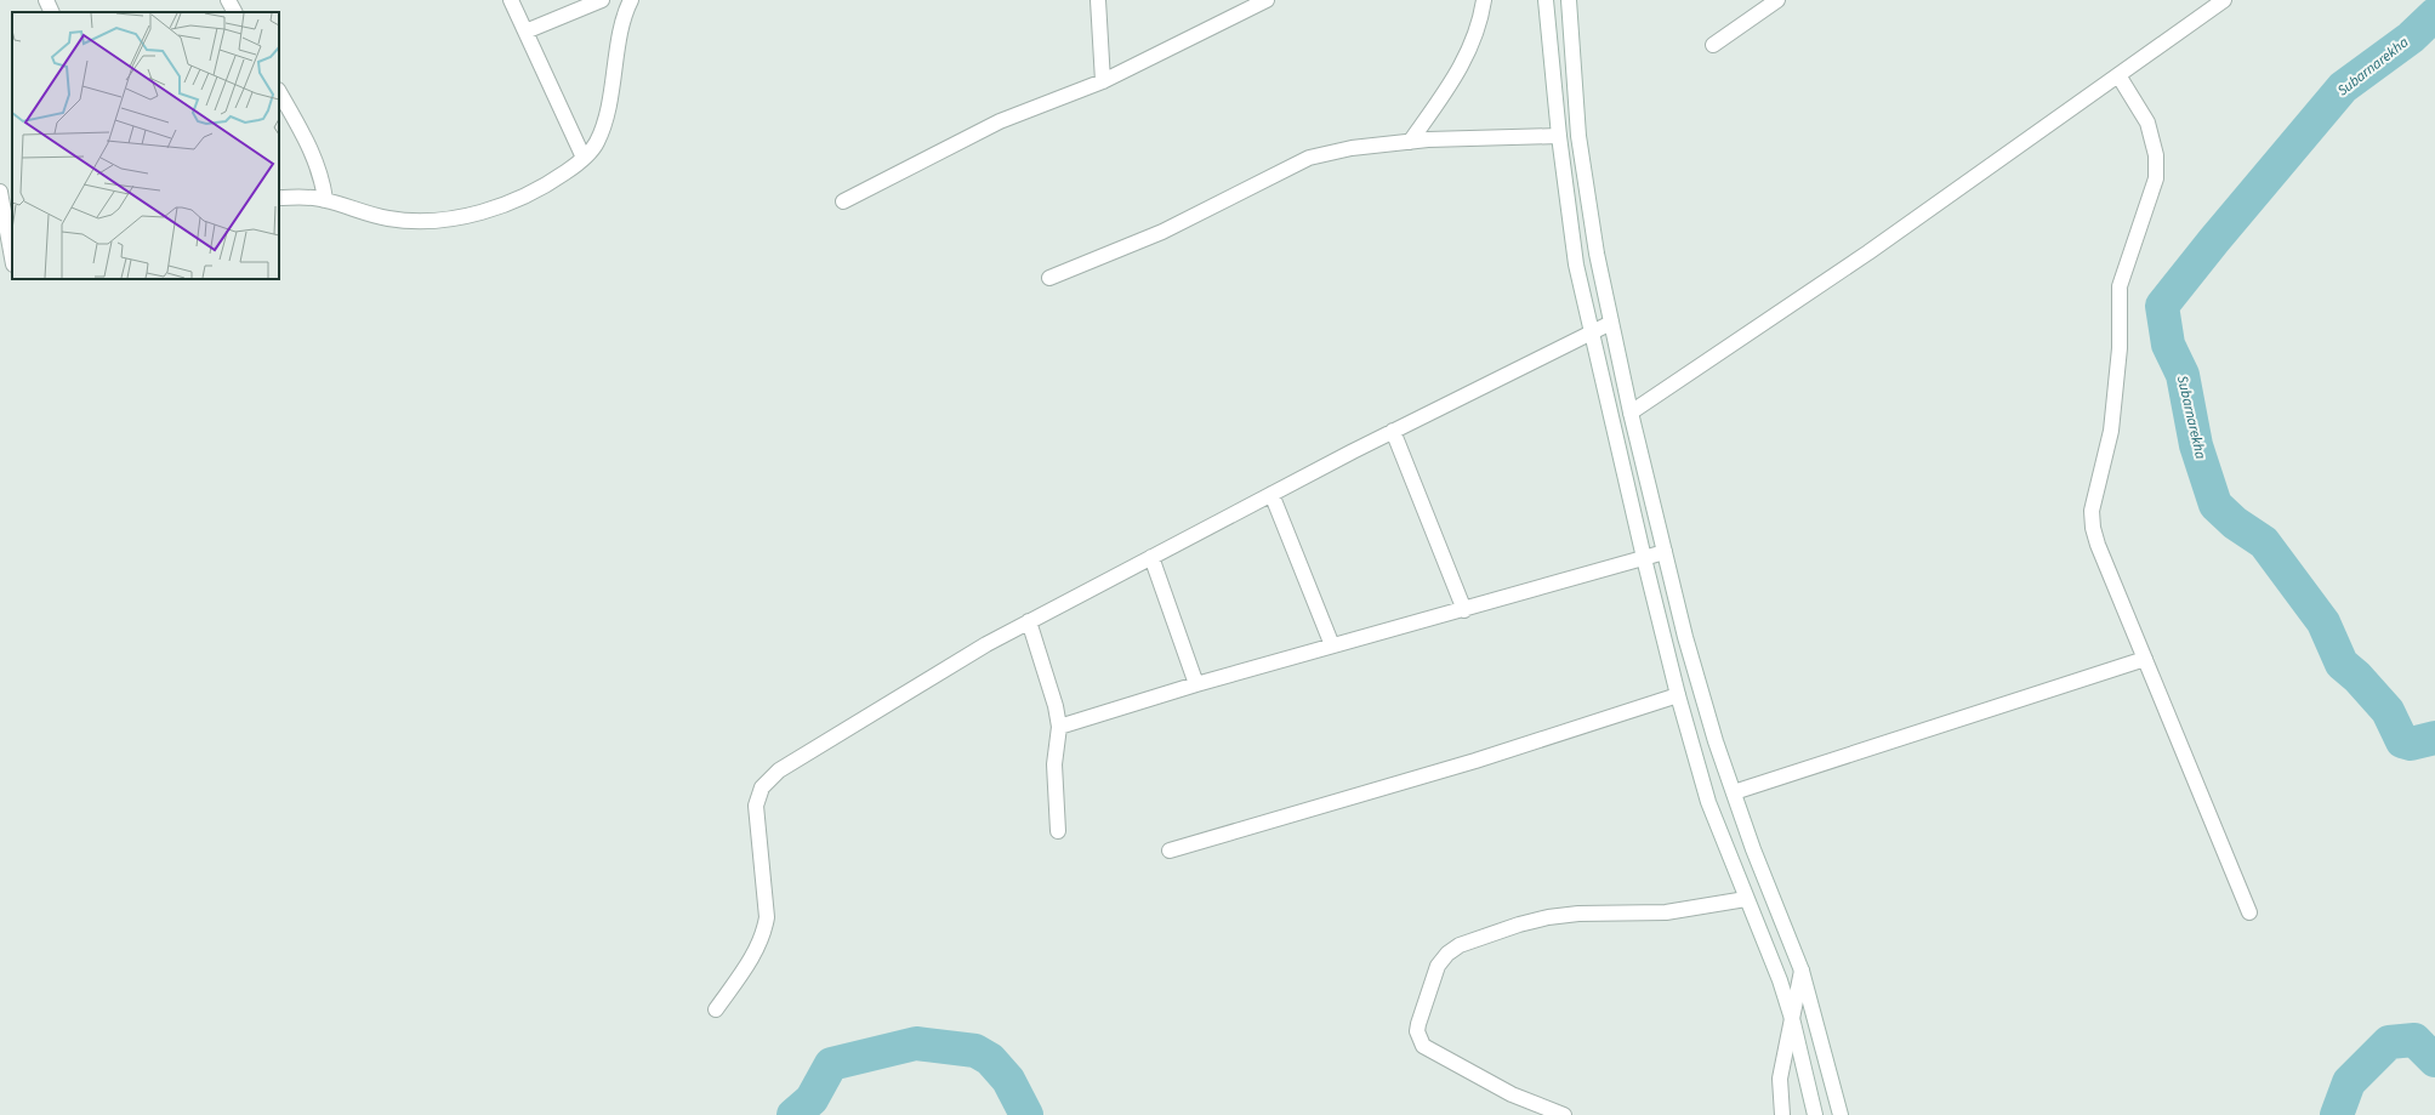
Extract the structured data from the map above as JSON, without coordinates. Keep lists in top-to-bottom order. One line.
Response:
{"water":["Subarnarekha"]}
